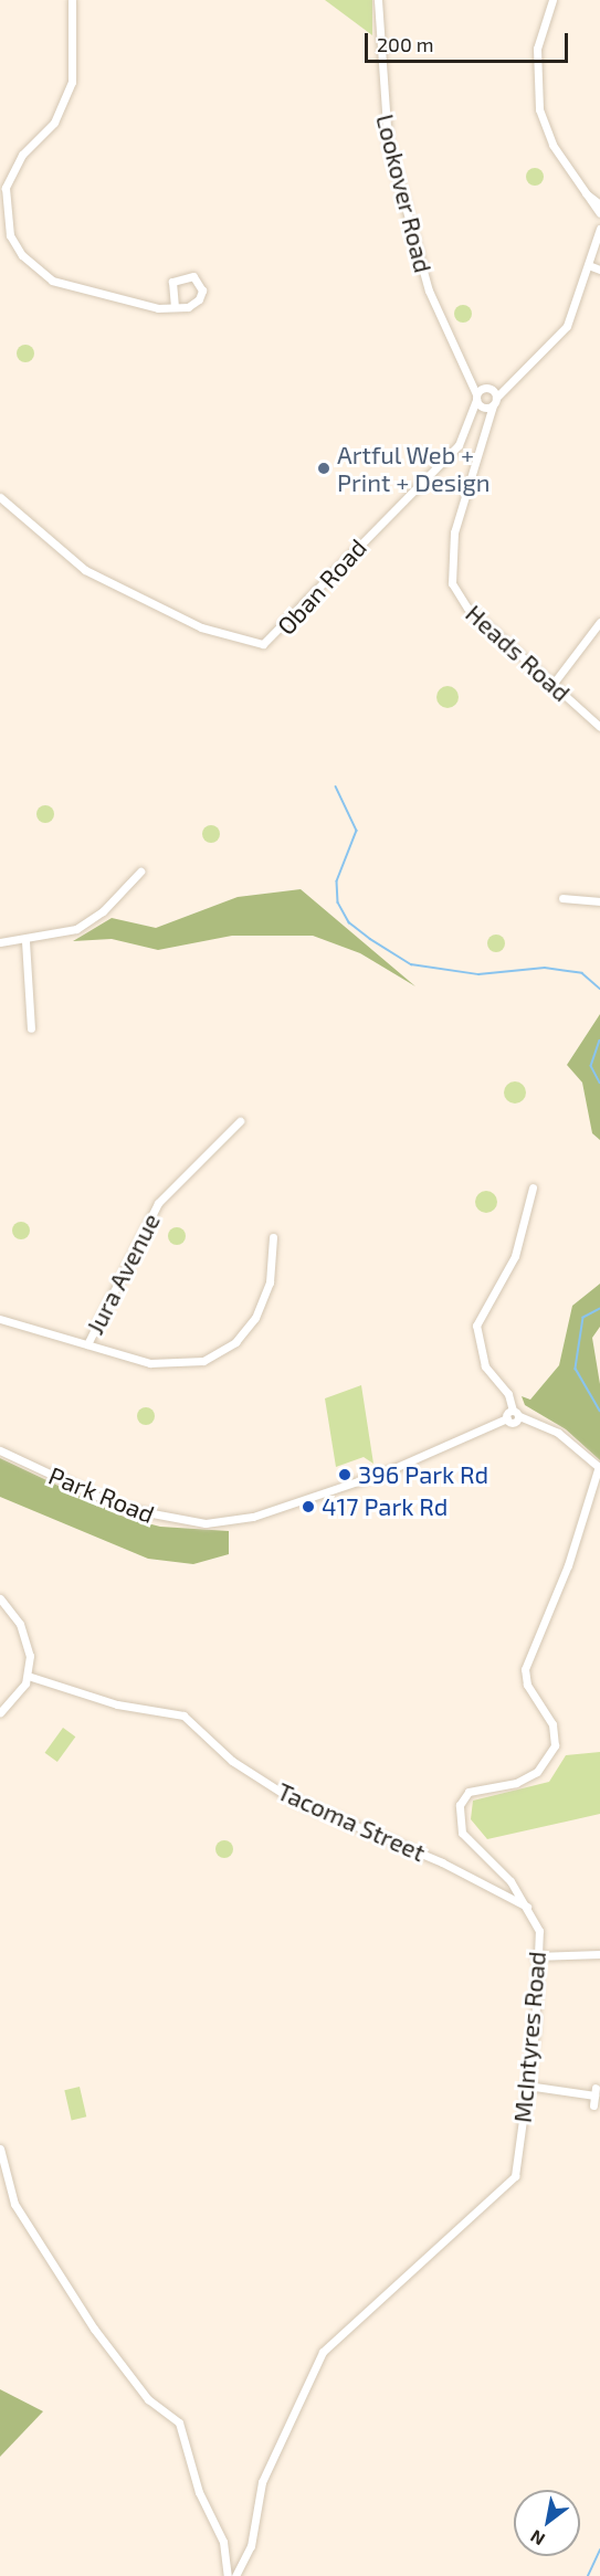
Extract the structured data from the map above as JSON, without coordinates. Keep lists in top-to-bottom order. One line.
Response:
{"streets":{"street":["Lookover Road","Oban Road","Heads Road","Jura Avenue","Park Road","Tacoma Street","McIntyres Road"]},"crossings":[["Lookover Road","Oban Road"],["Oban Road","Heads Road"],["Tacoma Street","McIntyres Road"]],"places":["Artful Web + Print + Design","396 Park Rd","417 Park Rd"],"scale_bar":"200 m","north":"bottom left"}
